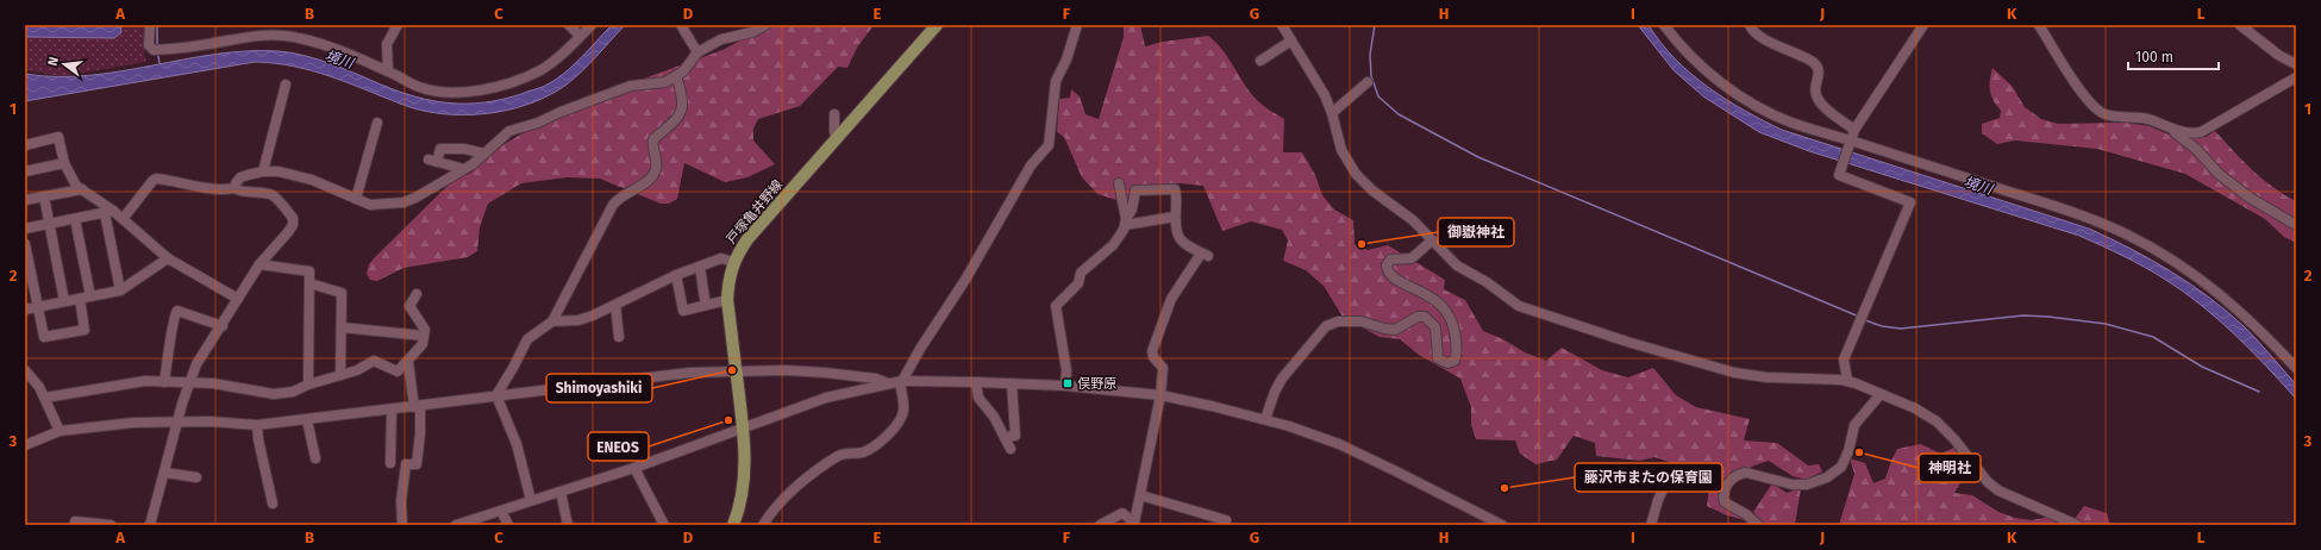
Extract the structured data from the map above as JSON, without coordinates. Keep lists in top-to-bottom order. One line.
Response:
{"streets":{"main road":["戸塚亀井野線"]},"water":["境川"],"places":{"other":["御嶽神社","Shimoyashiki","ENEOS","神明社","藤沢市またの保育園"],"transit":["俣野原"]},"scale_bar":"100 m","north":"left","grid":{"columns":["A","B","C","D","E","F","G","H","I","J","K","L"],"rows":["1","2","3"]}}
